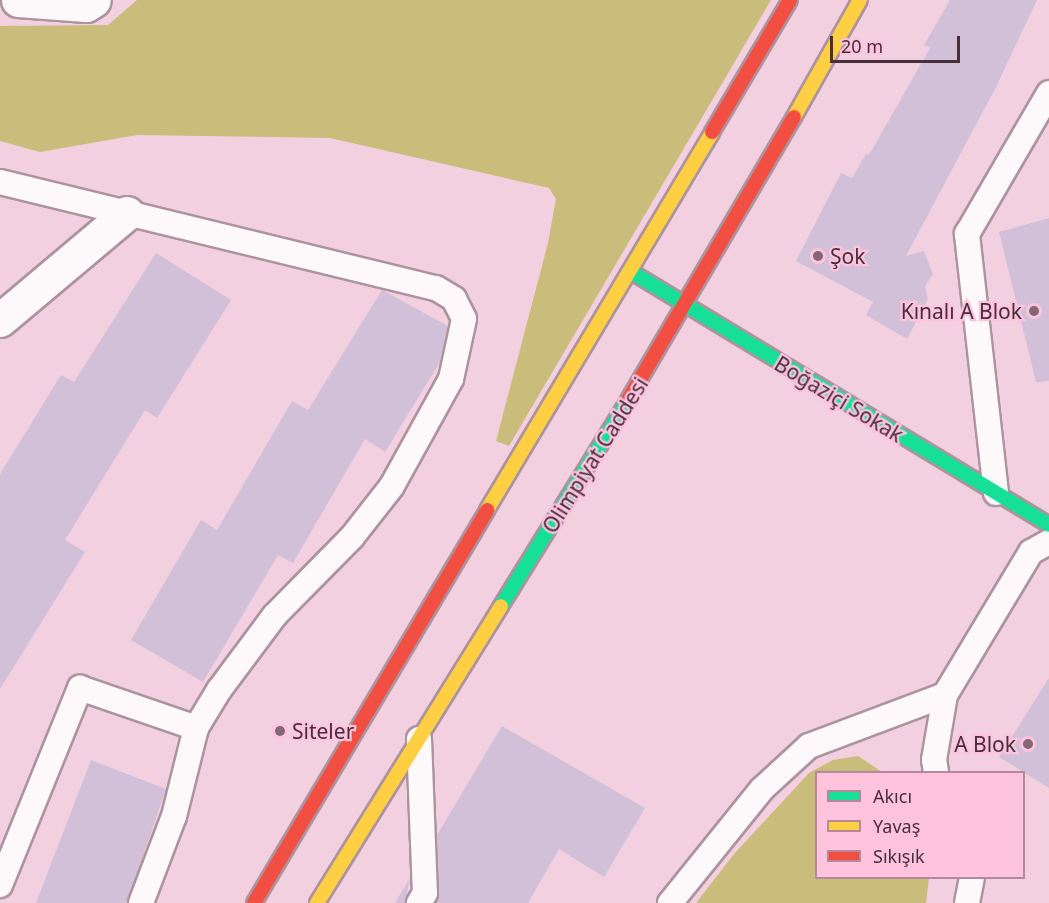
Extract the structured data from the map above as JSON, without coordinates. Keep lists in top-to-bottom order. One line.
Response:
{"streets":{"main road":["Boğaziçi Sokak","Olimpiyat Caddesi"]},"crossings":[["Boğaziçi Sokak","Olimpiyat Caddesi"]],"places":["Şok","Kınalı A Blok","Siteler","A Blok"],"legend":["Akıcı","Yavaş","Sıkışık"],"scale_bar":"20 m"}
